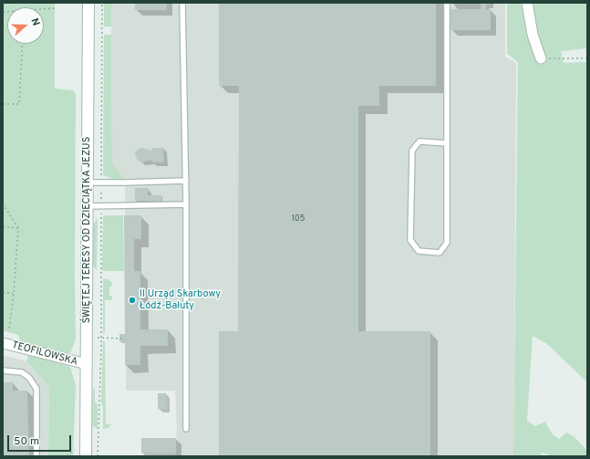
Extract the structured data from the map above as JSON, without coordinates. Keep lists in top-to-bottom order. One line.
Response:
{"streets":{"street":["ŚWIĘTEJ TERESY OD DZIECIĄTKA JEZUS","TEOFILOWSKA"]},"crossings":[["ŚWIĘTEJ TERESY OD DZIECIĄTKA JEZUS","TEOFILOWSKA"]],"places":["II Urząd Skarbowy Łódź-Bałuty"],"house_numbers":["105"],"scale_bar":"50 m","north":"right"}
